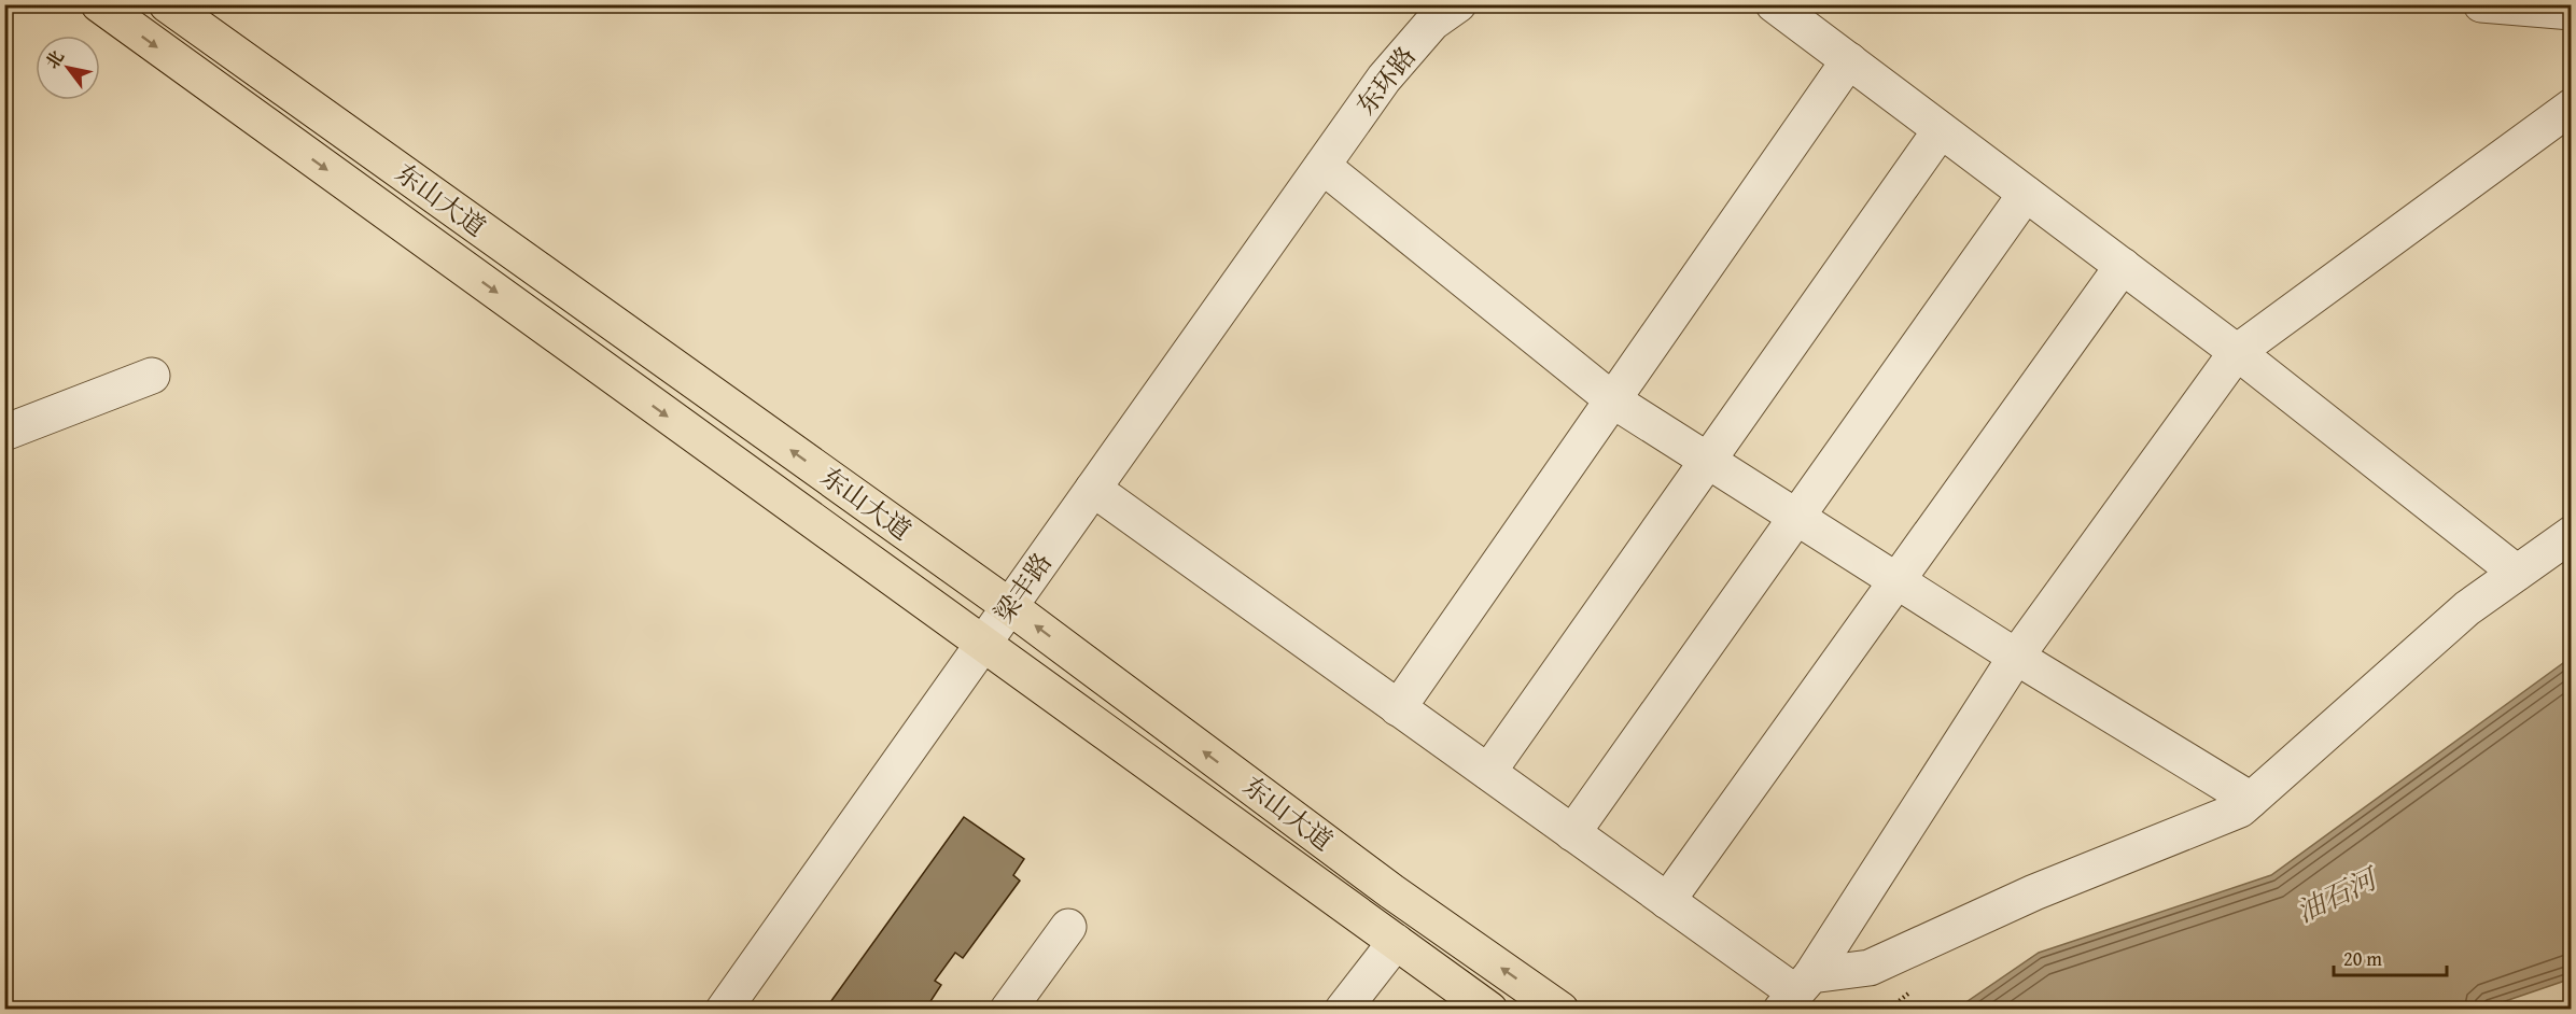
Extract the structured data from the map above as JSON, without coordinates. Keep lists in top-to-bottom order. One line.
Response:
{"streets":{"main road":["东山大道"],"street":["东环路","梁丰路"]},"crossings":[["东环路","梁丰路"],["东山大道","梁丰路"]],"water":["油石河"],"scale_bar":"20 m","north":"top left"}
